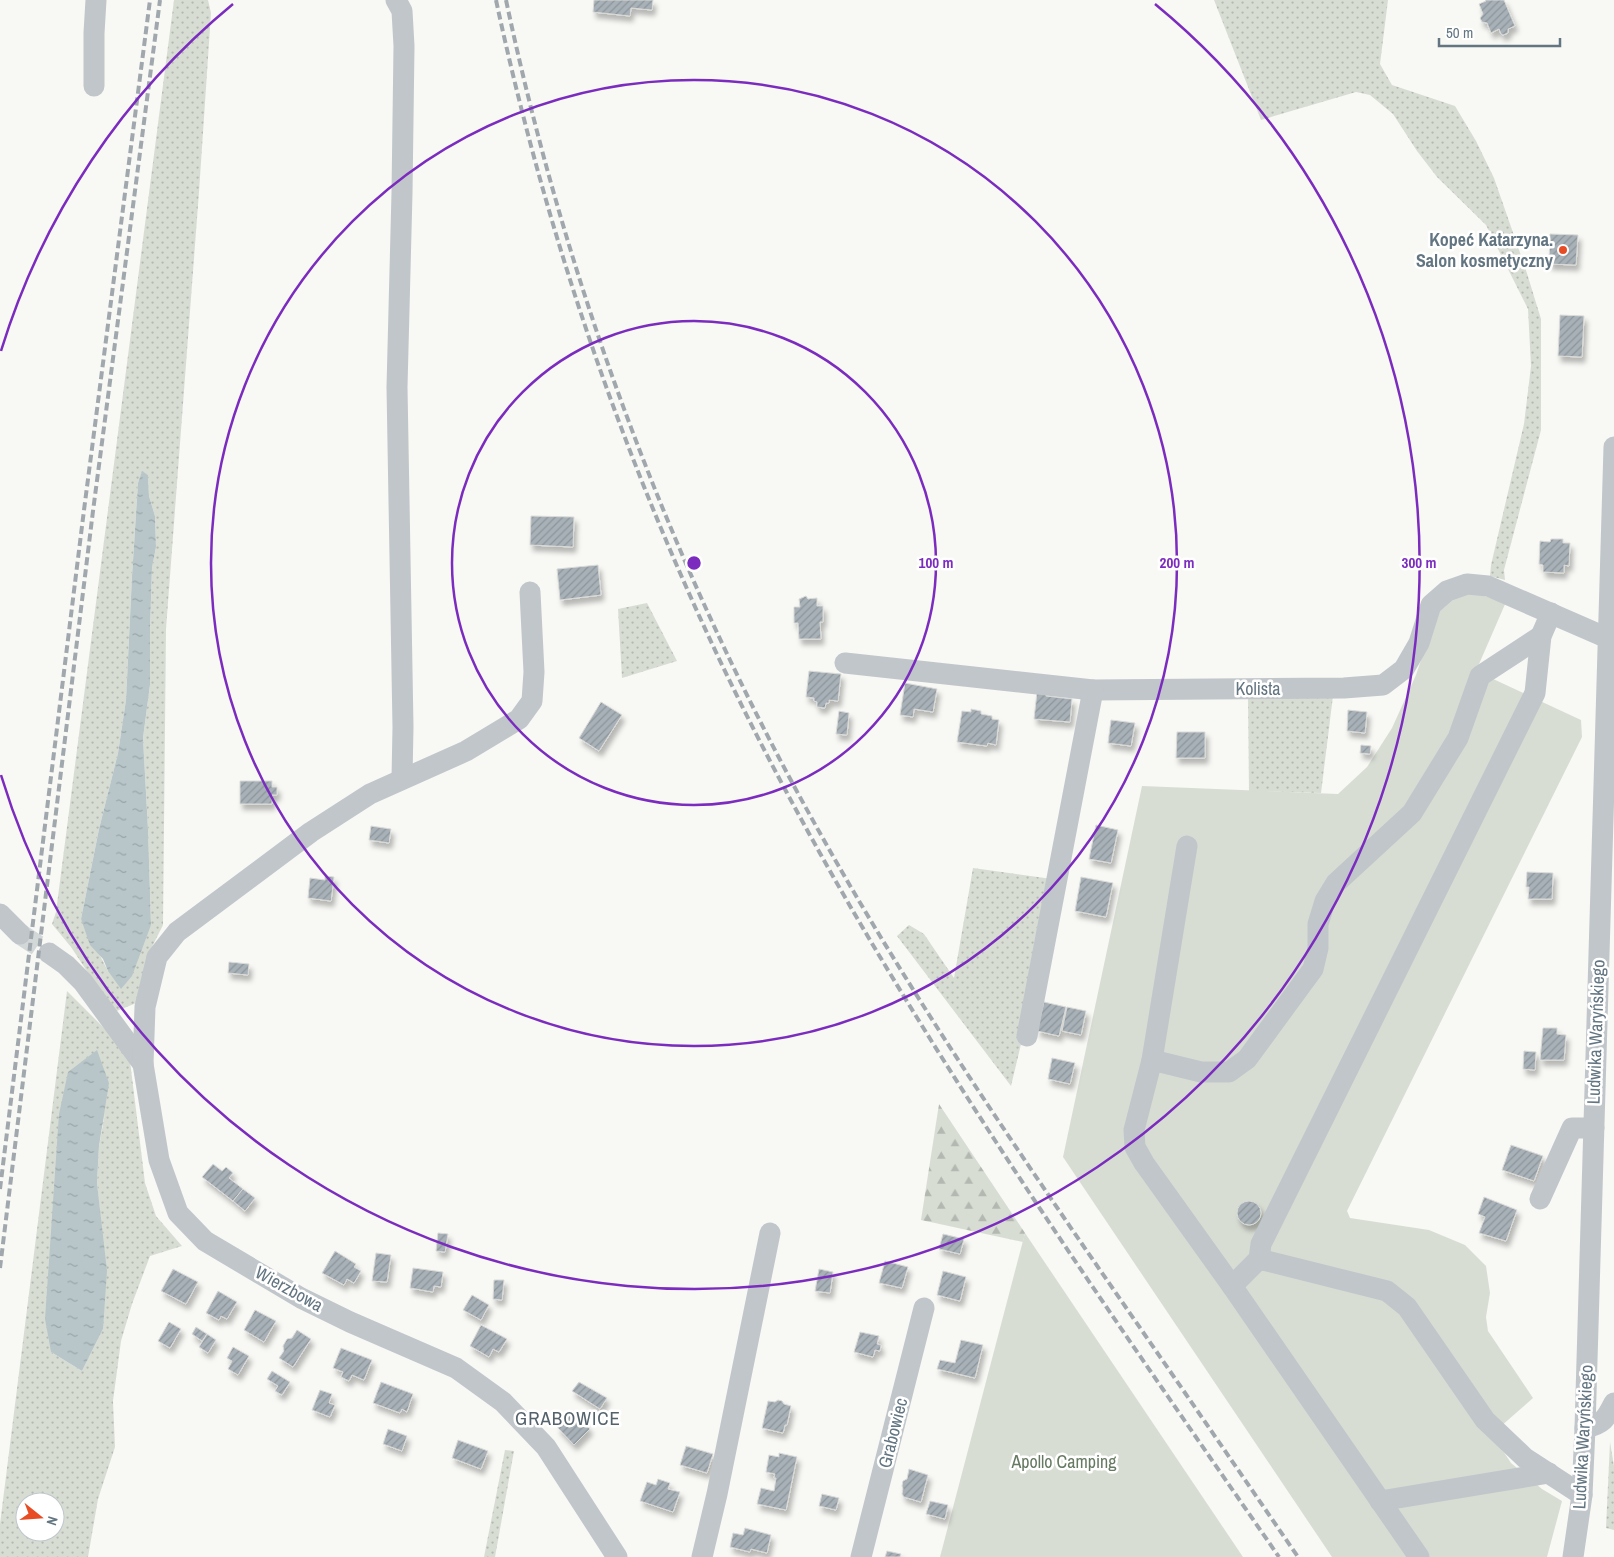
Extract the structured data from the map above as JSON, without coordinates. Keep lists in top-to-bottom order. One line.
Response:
{"streets":{"street":["Kolista","Ludwika Waryńskiego","Wierzbowa","Grabowiec"]},"crossings":[["Kolista","Ludwika Waryńskiego"]],"districts":["GRABOWICE"],"parks":["Apollo Camping"],"places":["Kopeć Katarzyna. Salon kosmetyczny"],"scale_bar":"50 m","north":"right","rings":["100 m","200 m","300 m"]}
